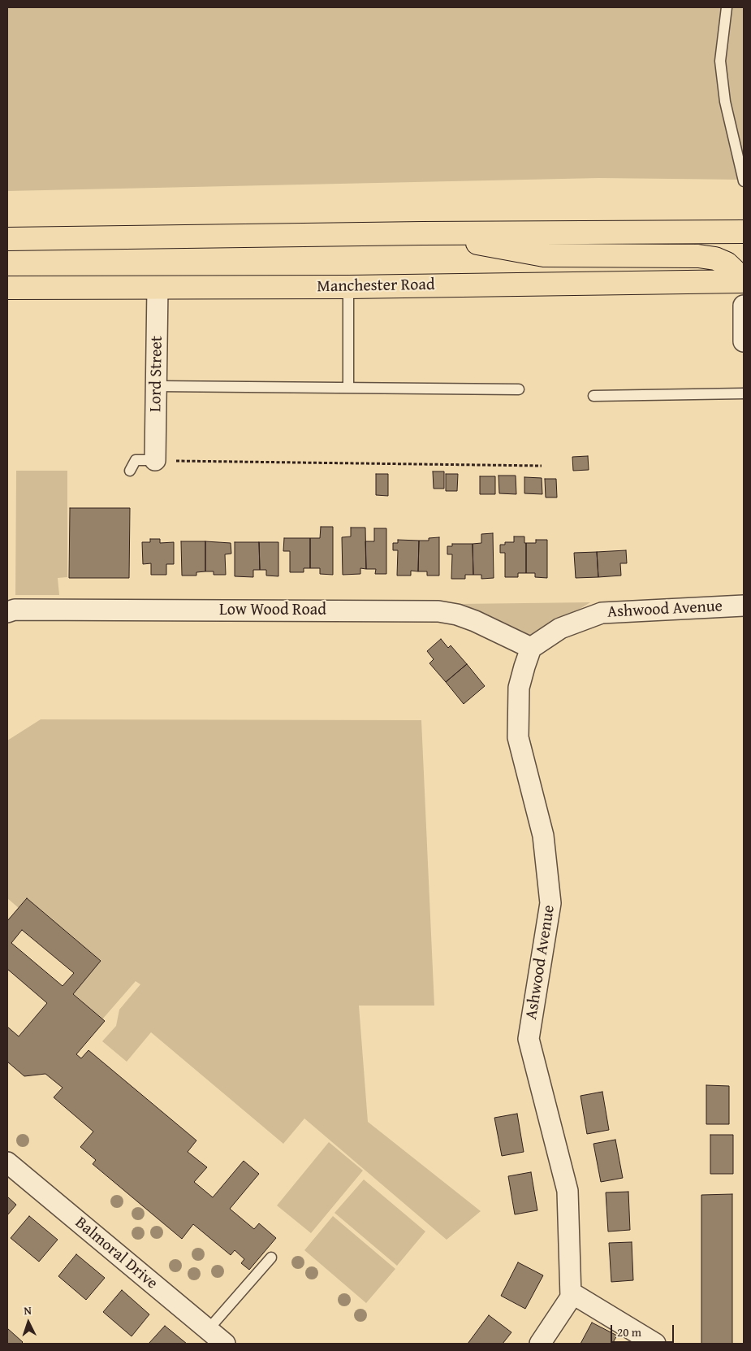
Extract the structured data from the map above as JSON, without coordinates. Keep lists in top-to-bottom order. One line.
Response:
{"streets":{"highway":["Manchester Road"],"street":["Lord Street","Ashwood Avenue","Low Wood Road","Balmoral Drive"]},"crossings":[["Manchester Road","Lord Street"],["Ashwood Avenue","Low Wood Road"]],"scale_bar":"20 m","north":"top"}
